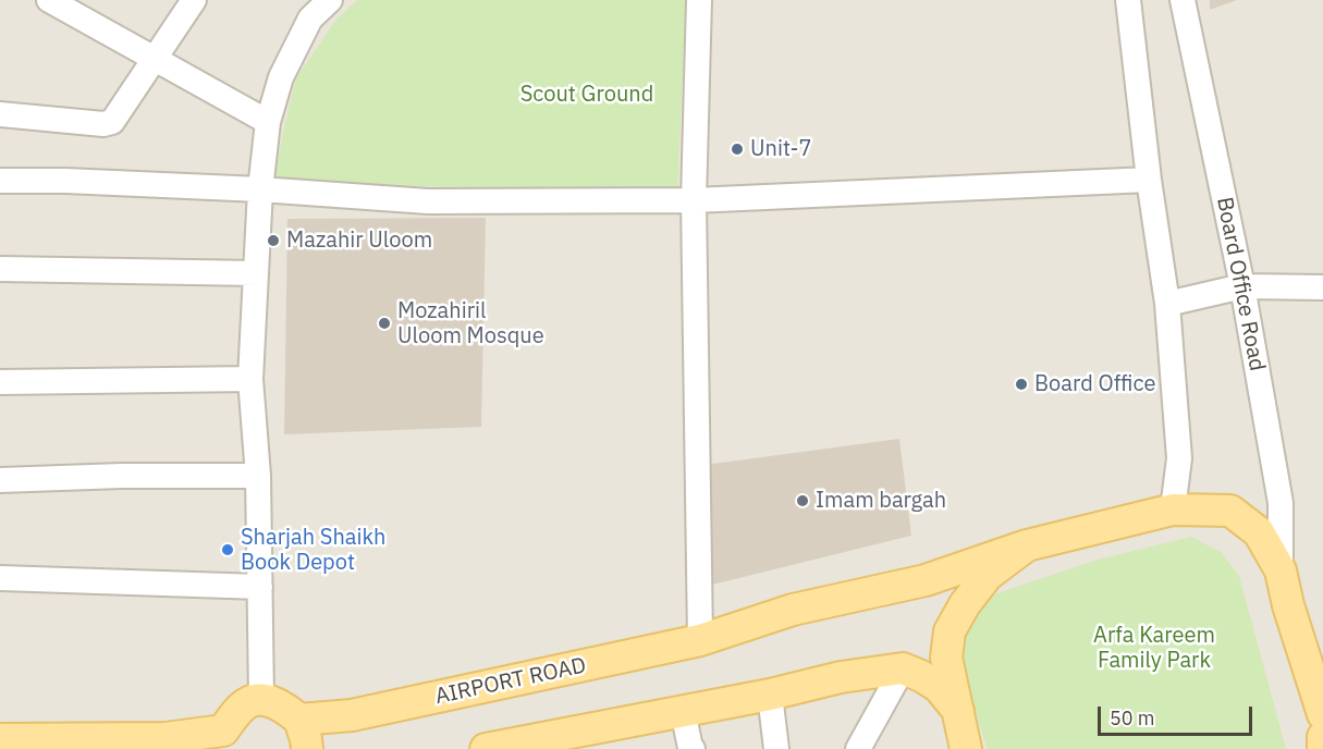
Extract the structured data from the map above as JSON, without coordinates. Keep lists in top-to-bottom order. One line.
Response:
{"streets":{"main road":["AIRPORT ROAD"],"street":["Board Office Road"]},"crossings":[["Board Office Road","AIRPORT ROAD"]],"parks":["Scout Ground","Arfa Kareem Family Park"],"places":["Unit-7","Mazahir Uloom","Mozahiril Uloom Mosque","Board Office","Imam bargah","Sharjah Shaikh Book Depot"],"scale_bar":"50 m"}
